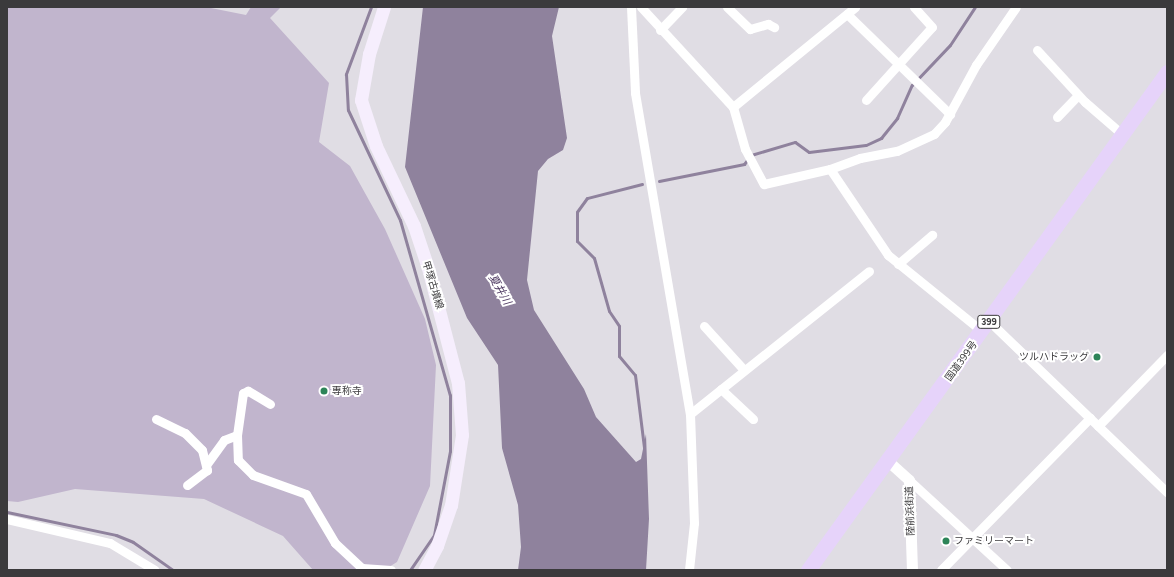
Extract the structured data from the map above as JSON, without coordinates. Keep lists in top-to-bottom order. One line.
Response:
{"streets":{"highway":["399","国道399号"],"main road":["甲塚古墳線"],"street":["陸前浜街道"]},"crossings":[["国道399号","陸前浜街道"]],"water":["夏井川"],"places":["ツルハドラッグ","専称寺","ファミリーマート"]}
